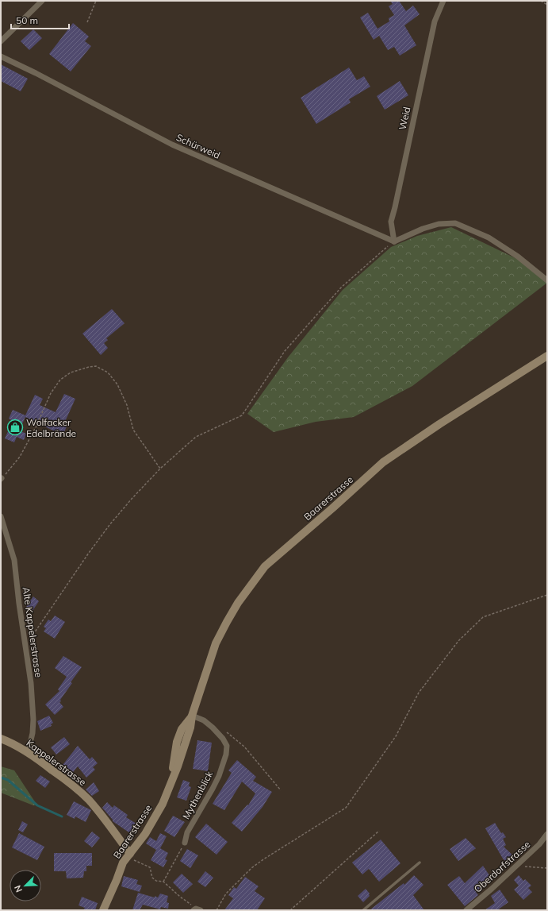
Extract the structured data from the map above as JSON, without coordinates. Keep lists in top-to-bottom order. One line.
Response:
{"streets":{"street":["Weid","Schürweid","Baarerstrasse","Alte Kappelerstrasse","Kappelerstrasse","Mythenblick","Oberdorfstrasse"]},"crossings":[["Weid","Schürweid"],["Baarerstrasse","Kappelerstrasse"],["Baarerstrasse","Mythenblick"],["Alte Kappelerstrasse","Kappelerstrasse"]],"places":{"shop":["Wolfacker Edelbrände"]},"scale_bar":"50 m","north":"bottom left"}
